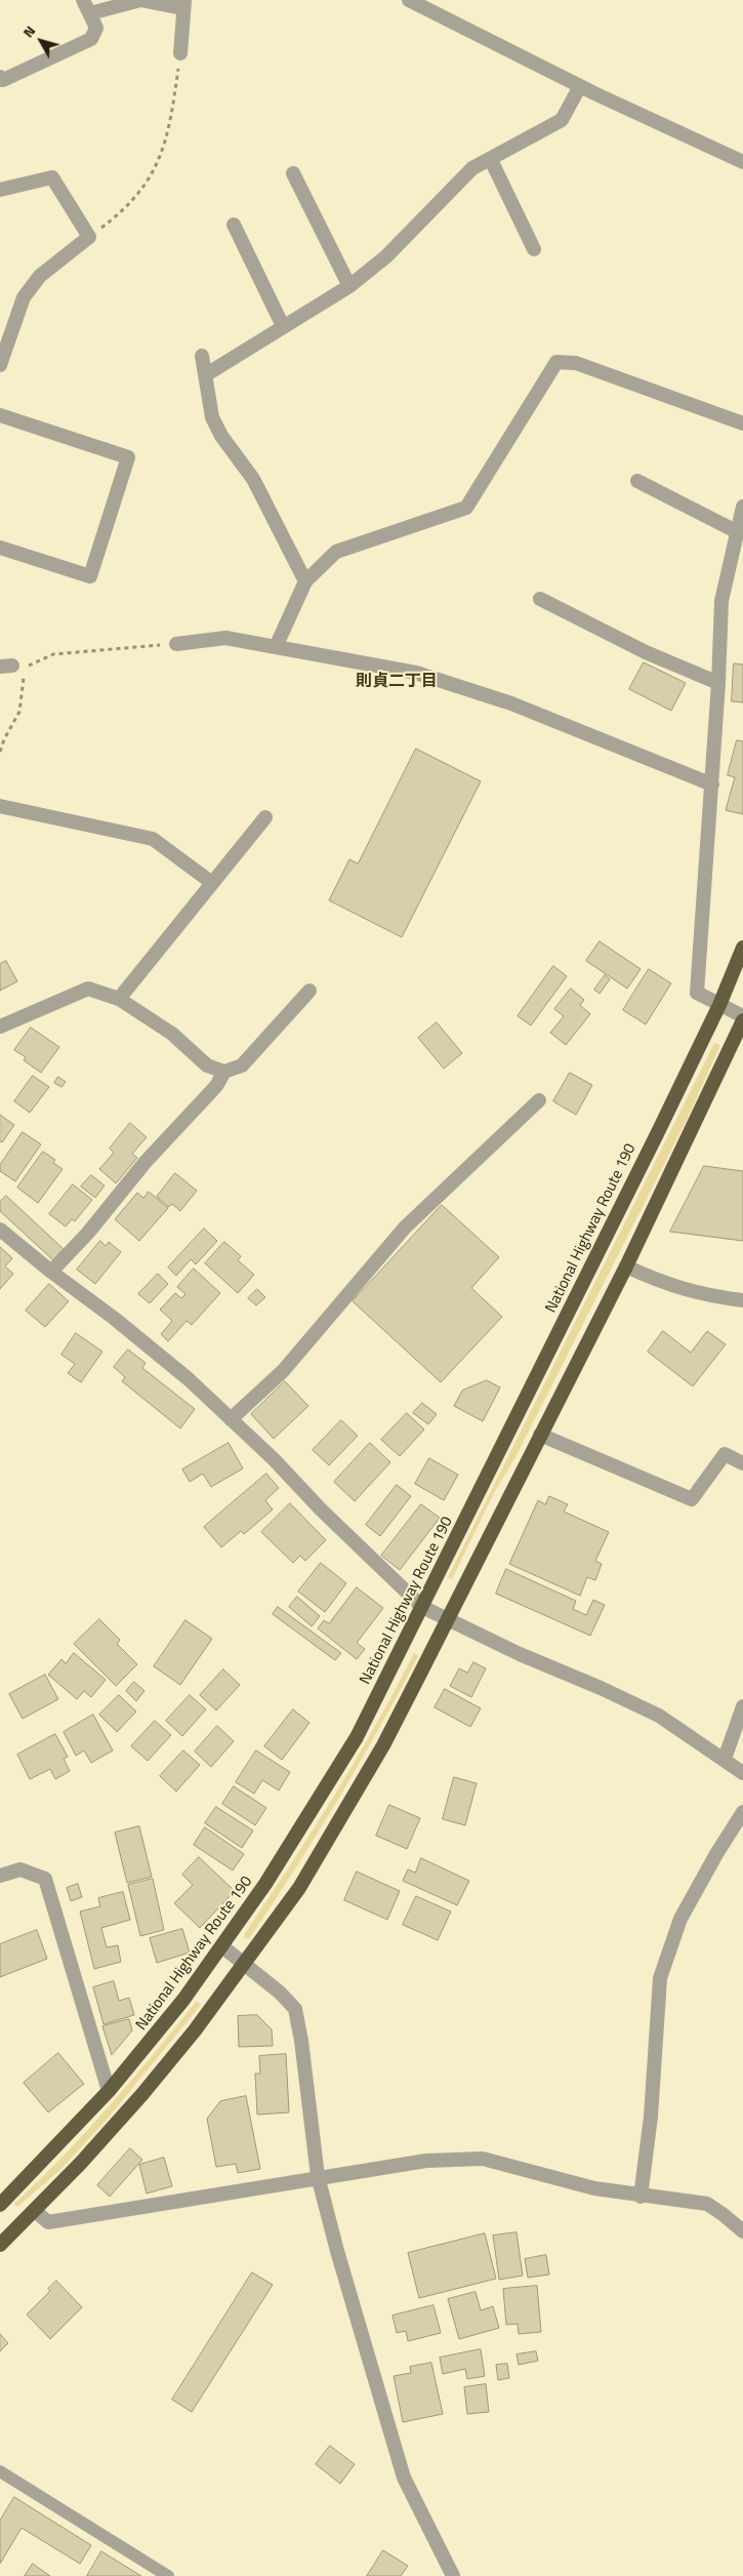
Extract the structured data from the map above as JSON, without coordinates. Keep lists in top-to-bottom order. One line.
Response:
{"streets":{"highway":["National Highway Route 190"]},"districts":["則貞二丁目"],"north":"top left"}
